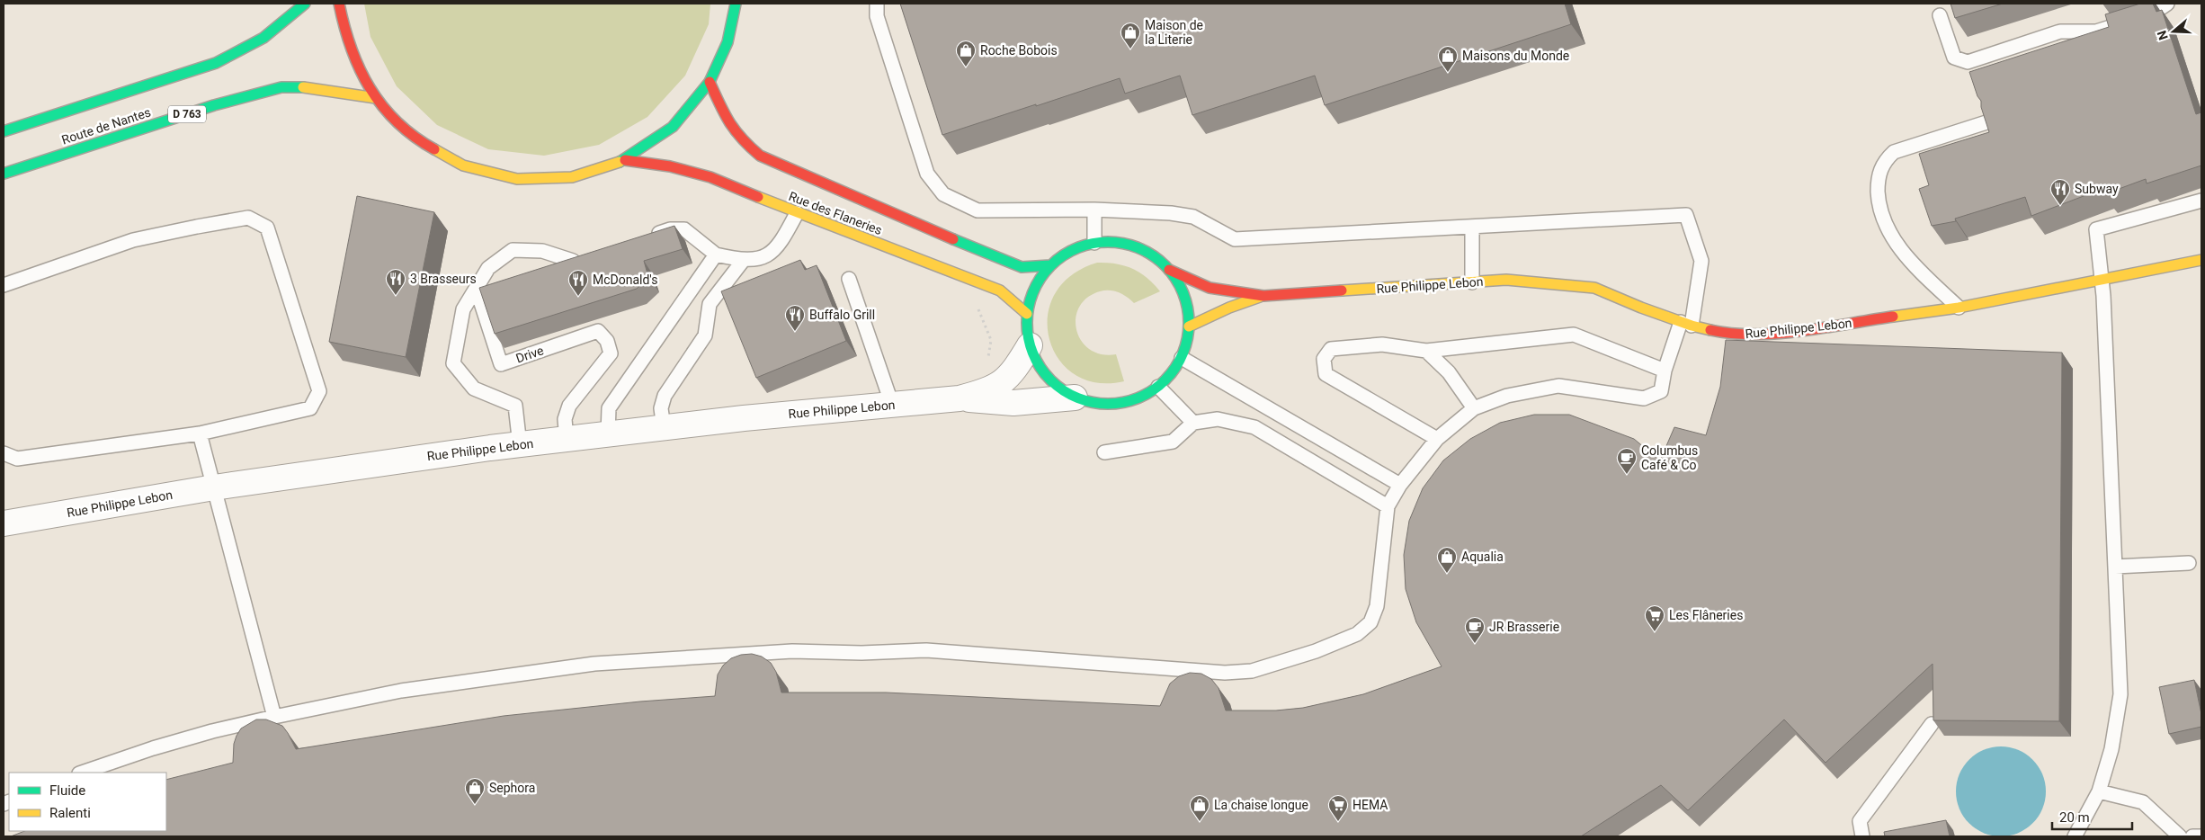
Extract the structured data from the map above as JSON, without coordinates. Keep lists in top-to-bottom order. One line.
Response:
{"streets":{"main road":["D 763","Route de Nantes","Rue des Flaneries","Rue Philippe Lebon"],"lane":["Drive"]},"crossings":[["Rue Philippe Lebon","Drive"]],"places":{"shop":["Maison de la Literie","Roche Bobois","Maisons du Monde","Aqualia","Sephora","La chaise longue"],"restaurant":["Subway","3 Brasseurs","McDonald's","Buffalo Grill"],"cafe":["Columbus Café & Co","JR Brasserie"],"supermarket":["Les Flâneries","HEMA"]},"legend":["Fluide","Ralenti"],"scale_bar":"20 m","north":"left"}
